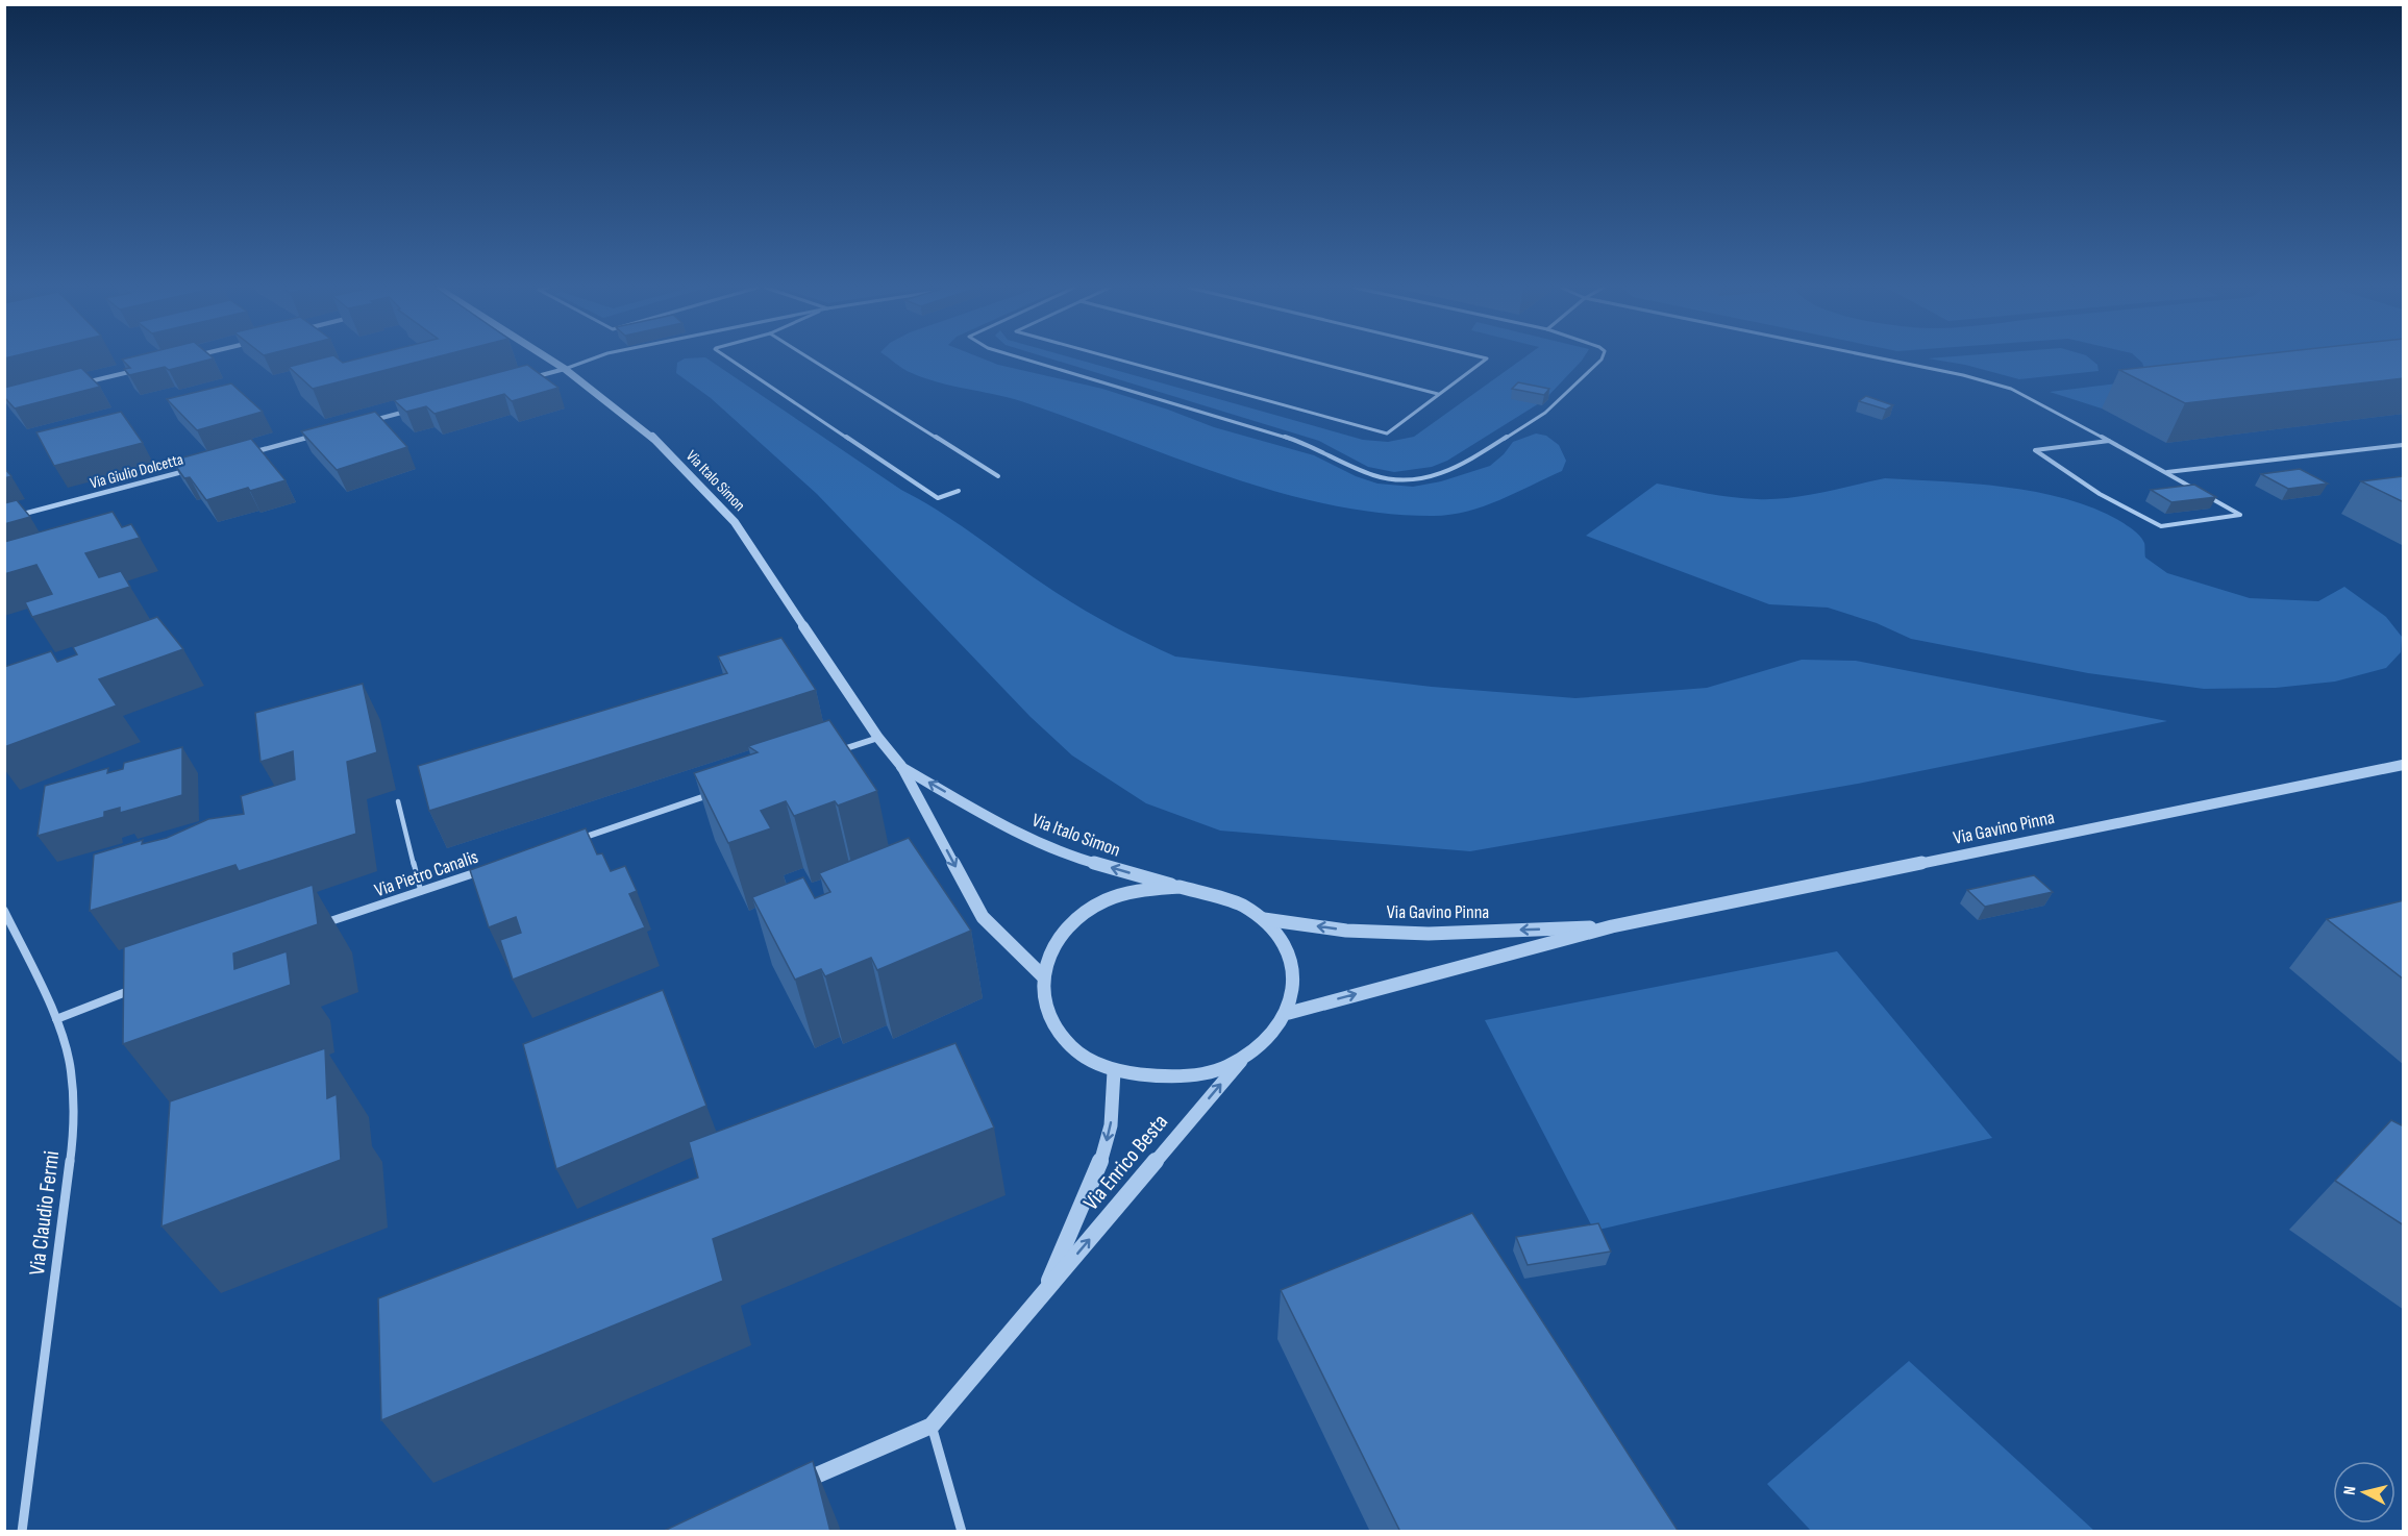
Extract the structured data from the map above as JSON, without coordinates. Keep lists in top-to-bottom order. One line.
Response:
{"streets":{"street":["Via Giulio Dolcetta","Via Italo Simon","Via Gavino Pinna","Via Pietro Canalis","Via Enrico Besta","Via Claudio Fermi"]},"crossings":[["Via Italo Simon","Via Gavino Pinna"],["Via Italo Simon","Via Enrico Besta"],["Via Gavino Pinna","Via Enrico Besta"]],"north":"left"}
